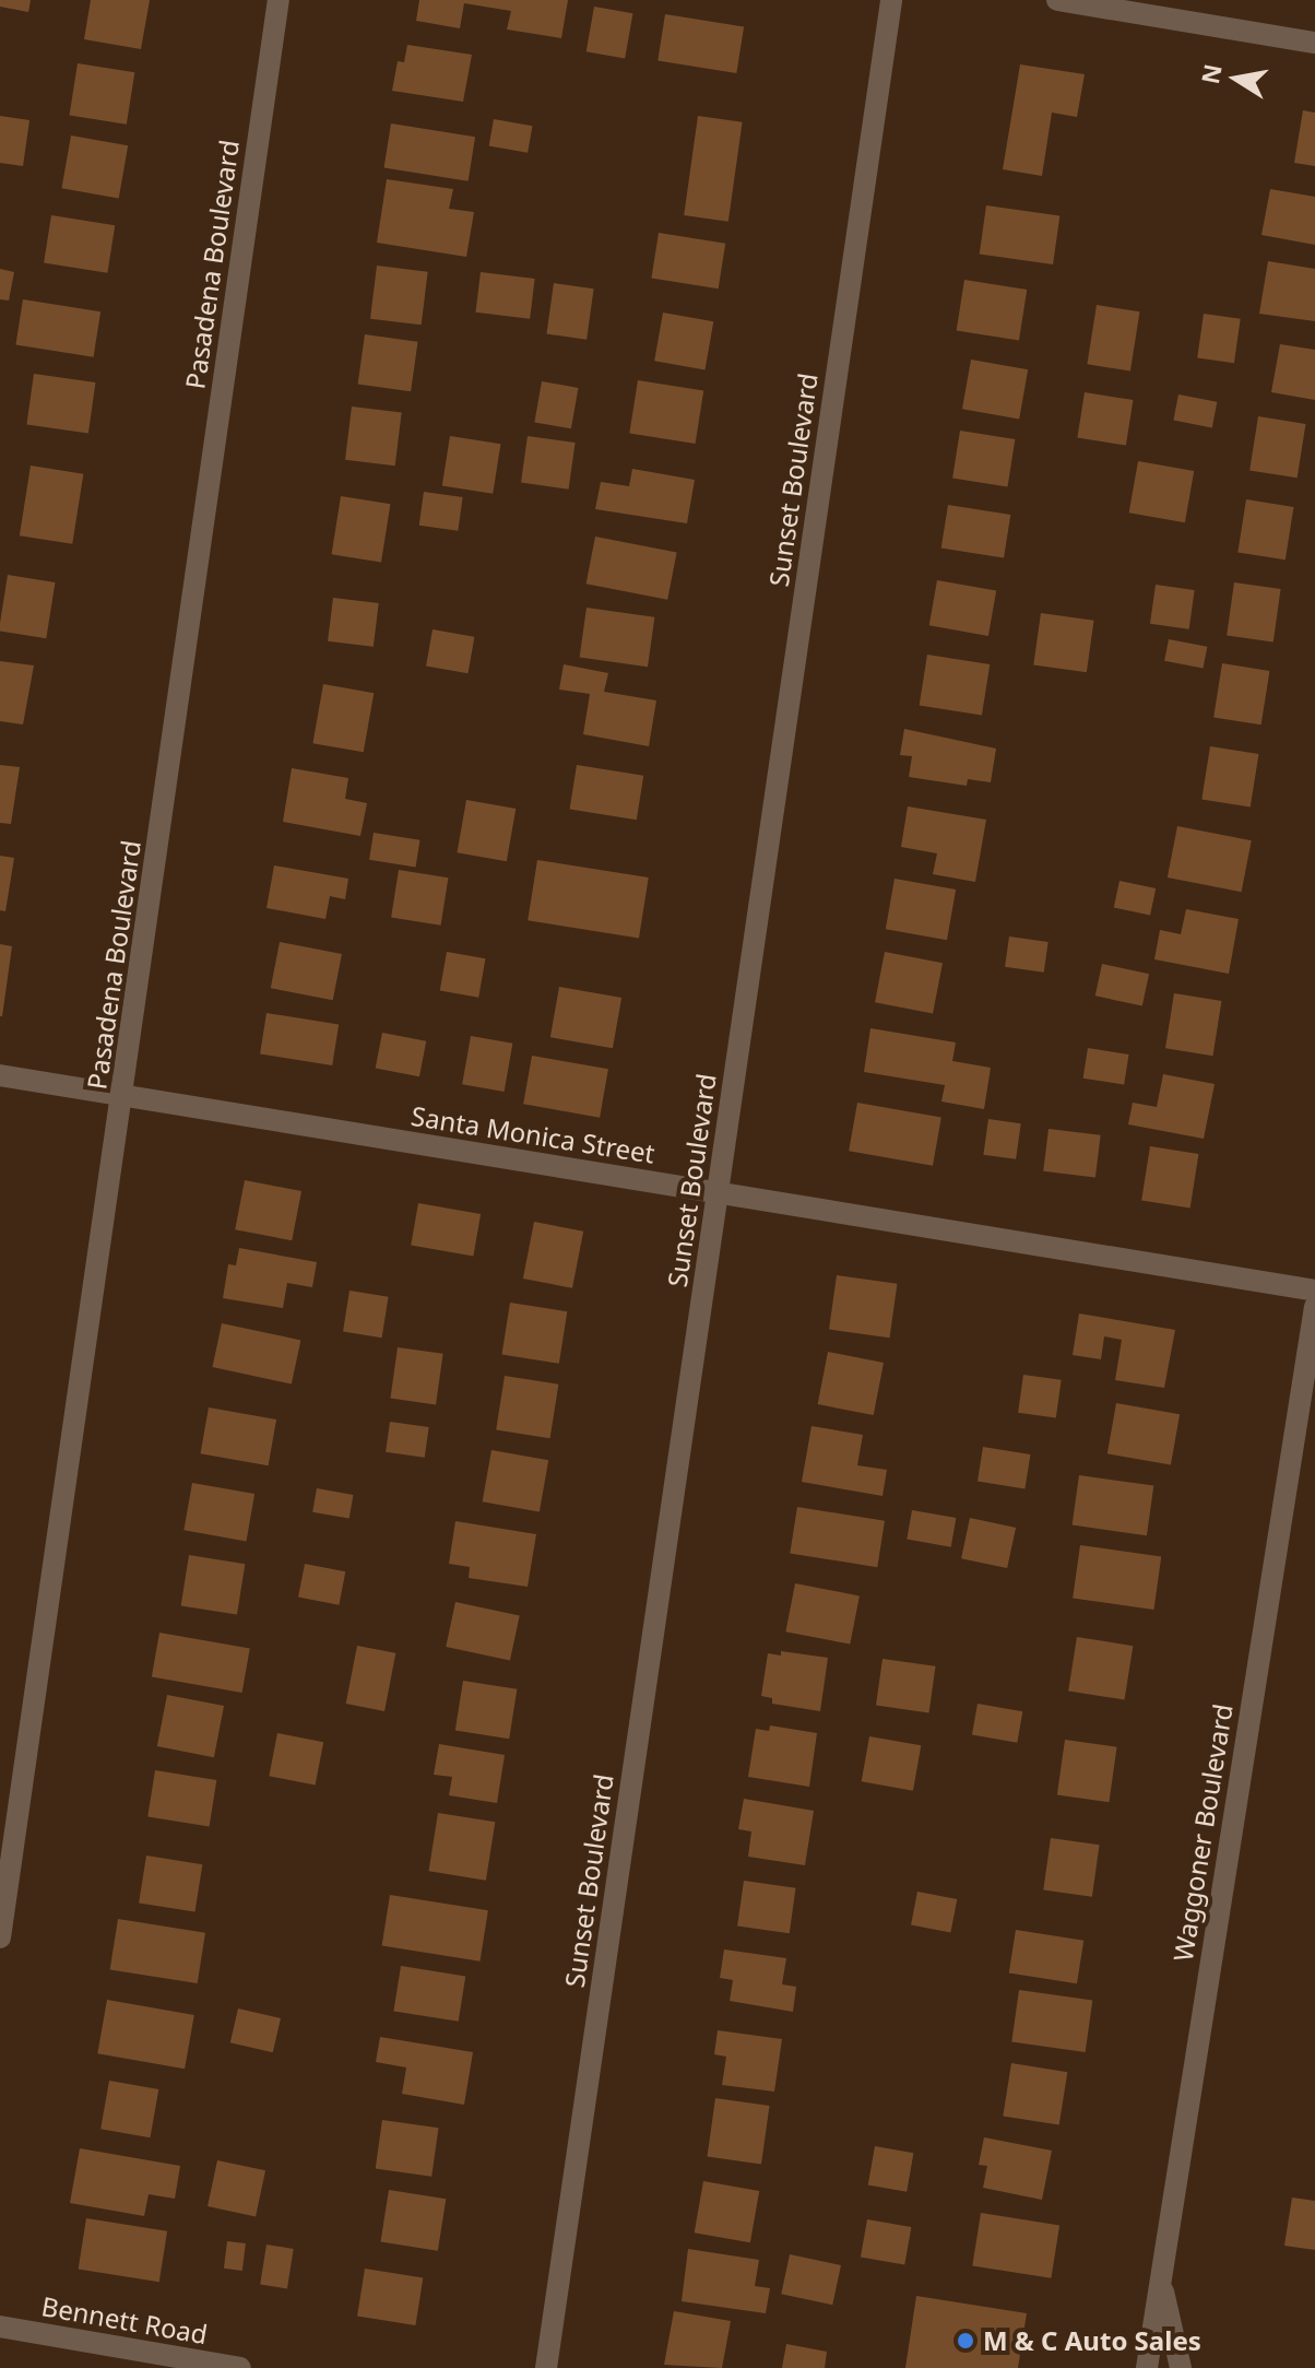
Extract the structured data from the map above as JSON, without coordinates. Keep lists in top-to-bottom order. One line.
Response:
{"streets":{"street":["Pasadena Boulevard","Sunset Boulevard","Santa Monica Street","Waggoner Boulevard","Bennett Road"]},"crossings":[["Pasadena Boulevard","Santa Monica Street"],["Sunset Boulevard","Santa Monica Street"]],"places":["M & C Auto Sales"],"north":"left"}
